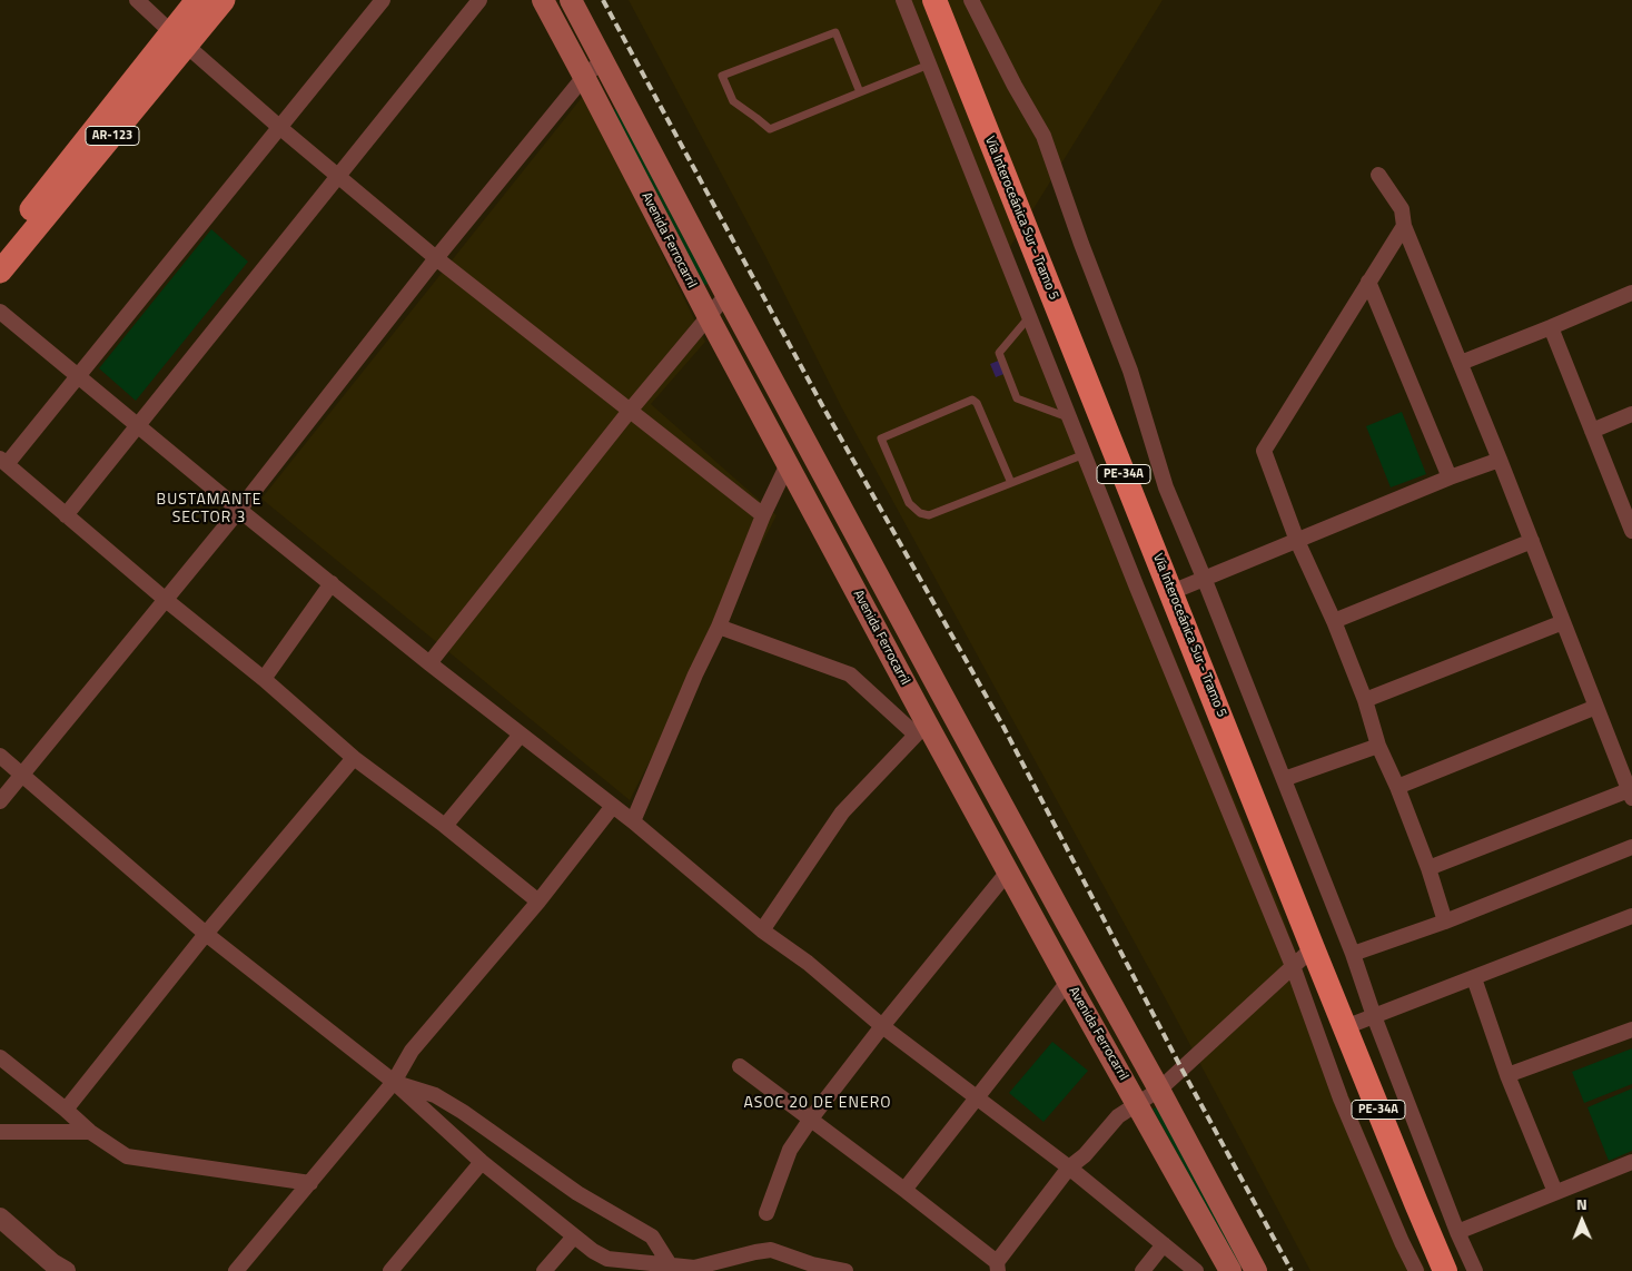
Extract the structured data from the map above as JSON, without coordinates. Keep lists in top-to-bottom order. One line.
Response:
{"streets":{"highway":["Vía Interoceánica Sur - Tramo 5","PE-34A"],"main road":["AR-123","Avenida Ferrocarril"]},"districts":["BUSTAMANTE SECTOR 3","ASOC 20 DE ENERO"],"north":"top"}
